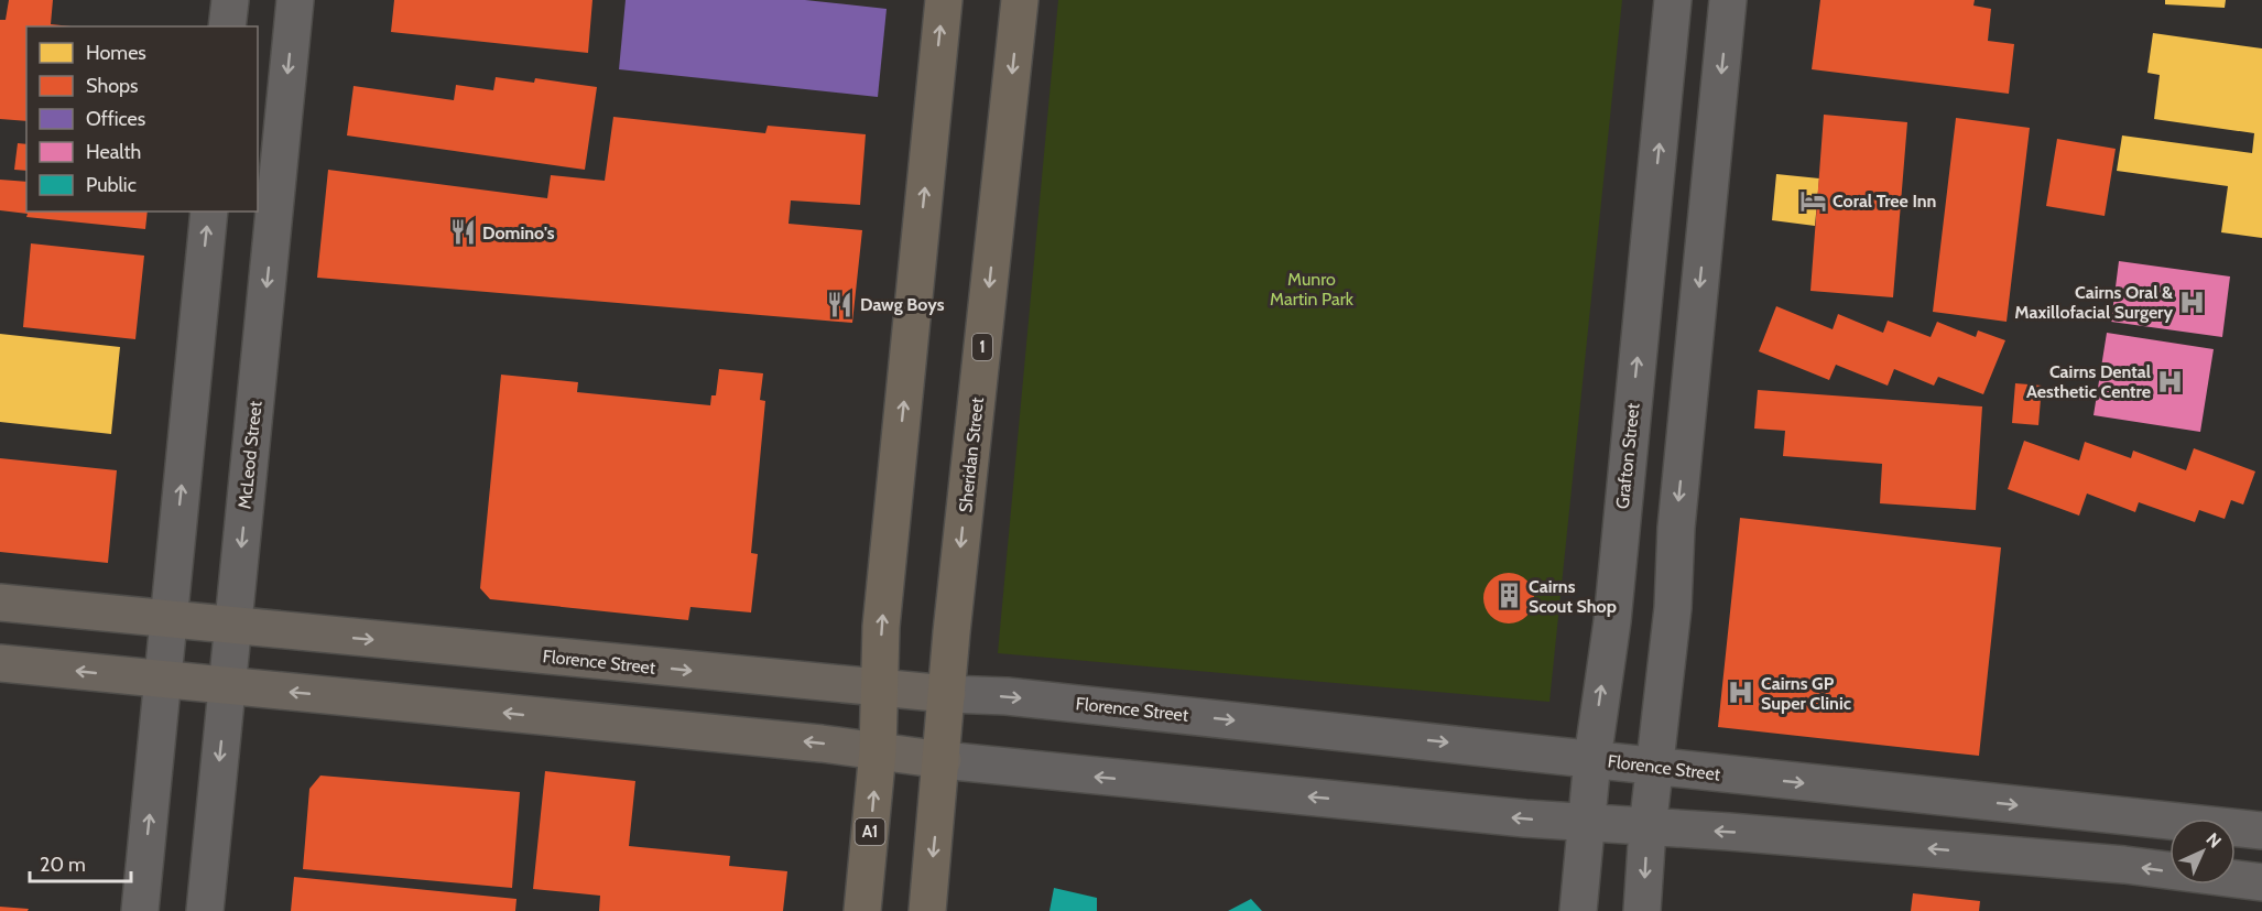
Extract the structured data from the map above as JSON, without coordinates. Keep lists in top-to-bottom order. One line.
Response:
{"streets":{"highway":["1","Sheridan Street","A1"],"main road":["Florence Street"],"street":["McLeod Street","Grafton Street"]},"crossings":[["McLeod Street","Florence Street"],["Sheridan Street","Florence Street"],["Grafton Street","Florence Street"]],"parks":["Munro Martin Park"],"places":{"hotel":["Coral Tree Inn"],"restaurant":["Domino's","Dawg Boys"],"hospital":["Cairns Oral & Maxillofacial Surgery","Cairns Dental Aesthetic Centre","Cairns GP Super Clinic"],"building":["Cairns Scout Shop"]},"legend":["Homes","Shops","Offices","Health","Public"],"scale_bar":"20 m","north":"top right"}
